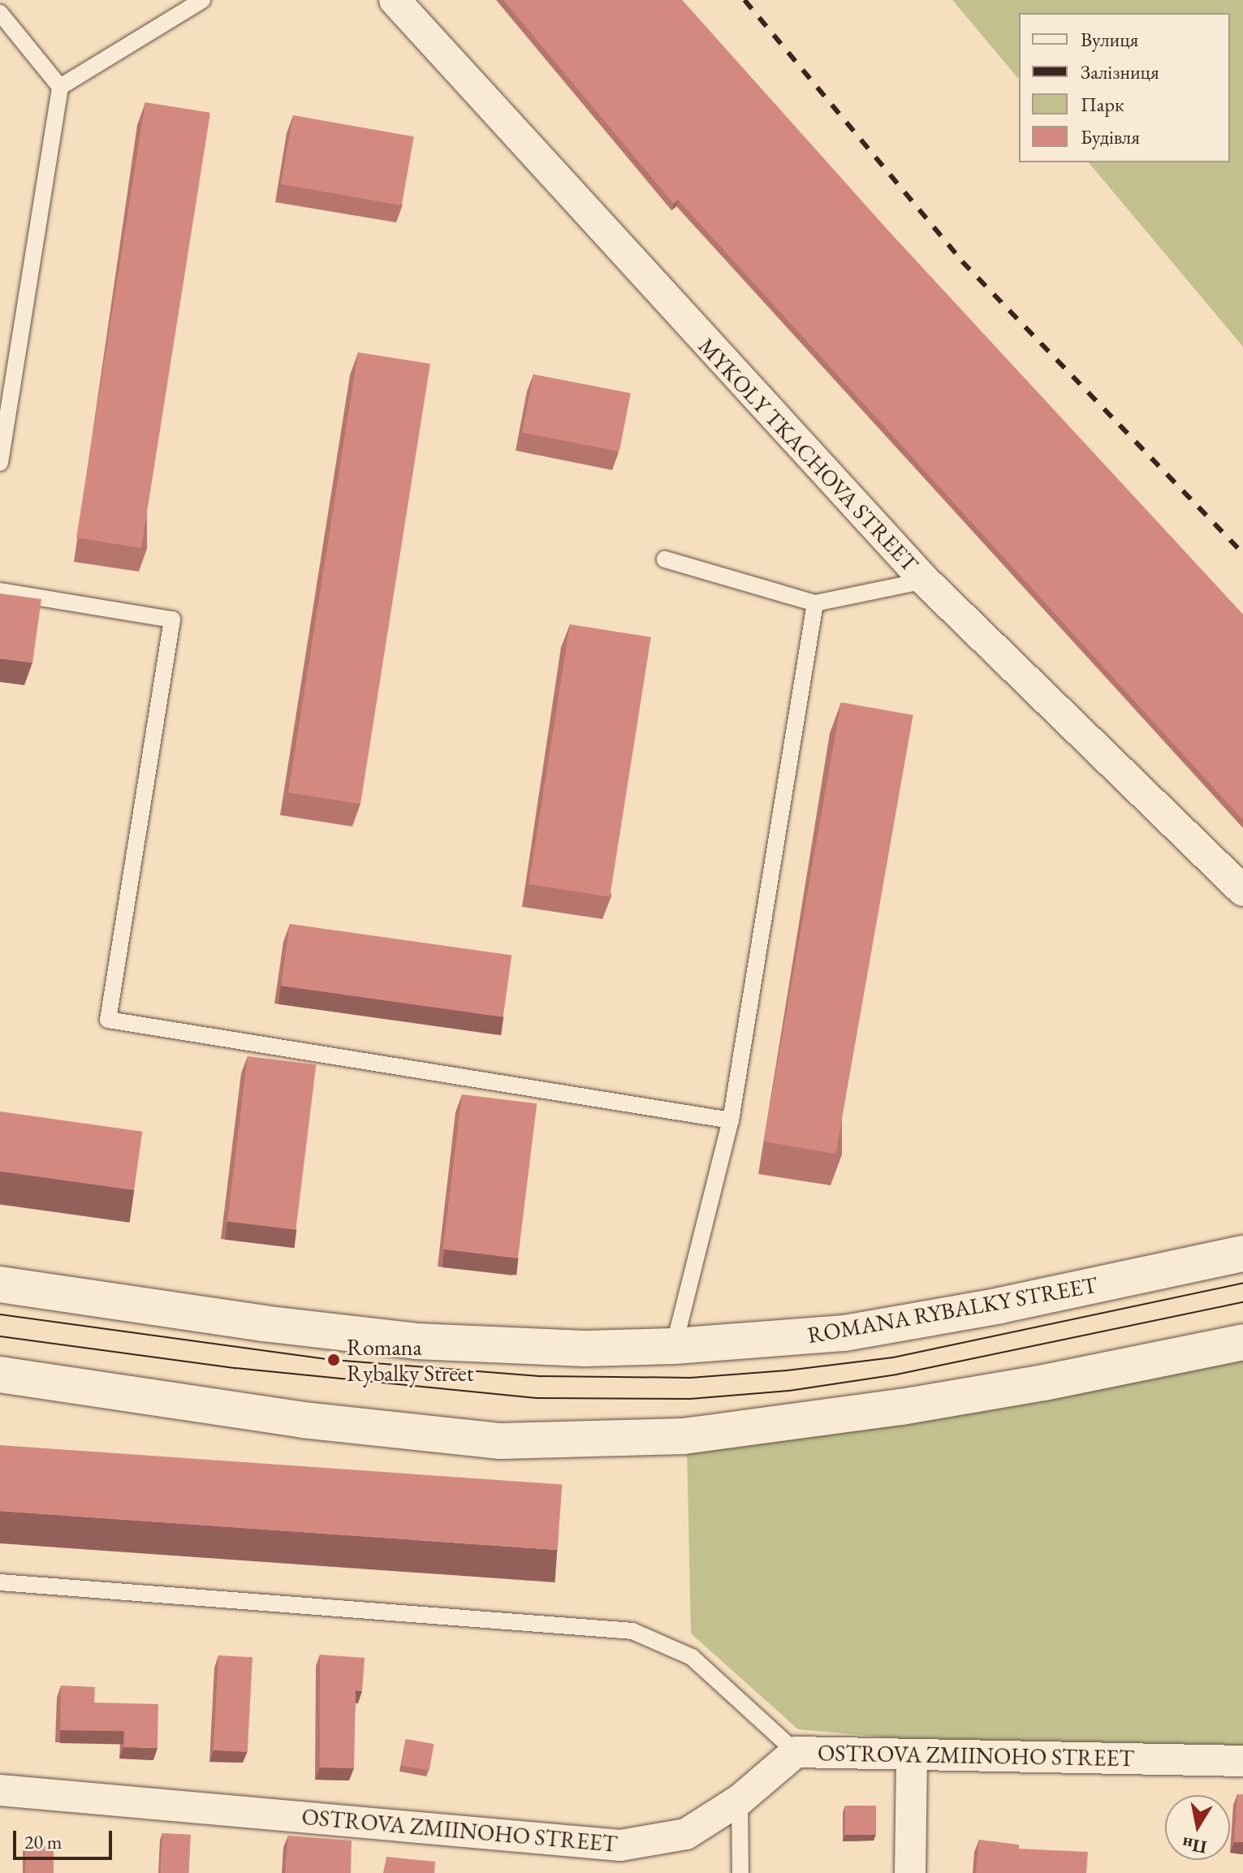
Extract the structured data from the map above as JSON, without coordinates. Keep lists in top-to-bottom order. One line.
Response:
{"streets":{"main road":["ROMANA RYBALKY STREET"],"street":["MYKOLY TKACHOVA STREET","OSTROVA ZMIINOHO STREET"]},"places":["Romana Rybalky Street"],"legend":["Вулиця","Залізниця","Парк","Будівля"],"scale_bar":"20 m","north":"bottom"}
